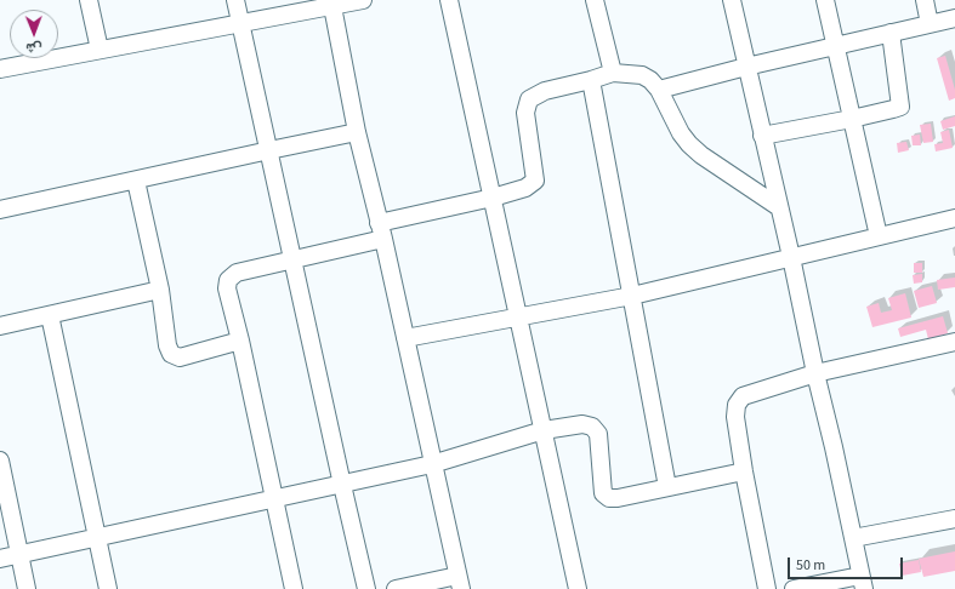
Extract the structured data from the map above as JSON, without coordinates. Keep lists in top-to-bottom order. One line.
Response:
{"scale_bar":"50 m","north":"bottom"}
